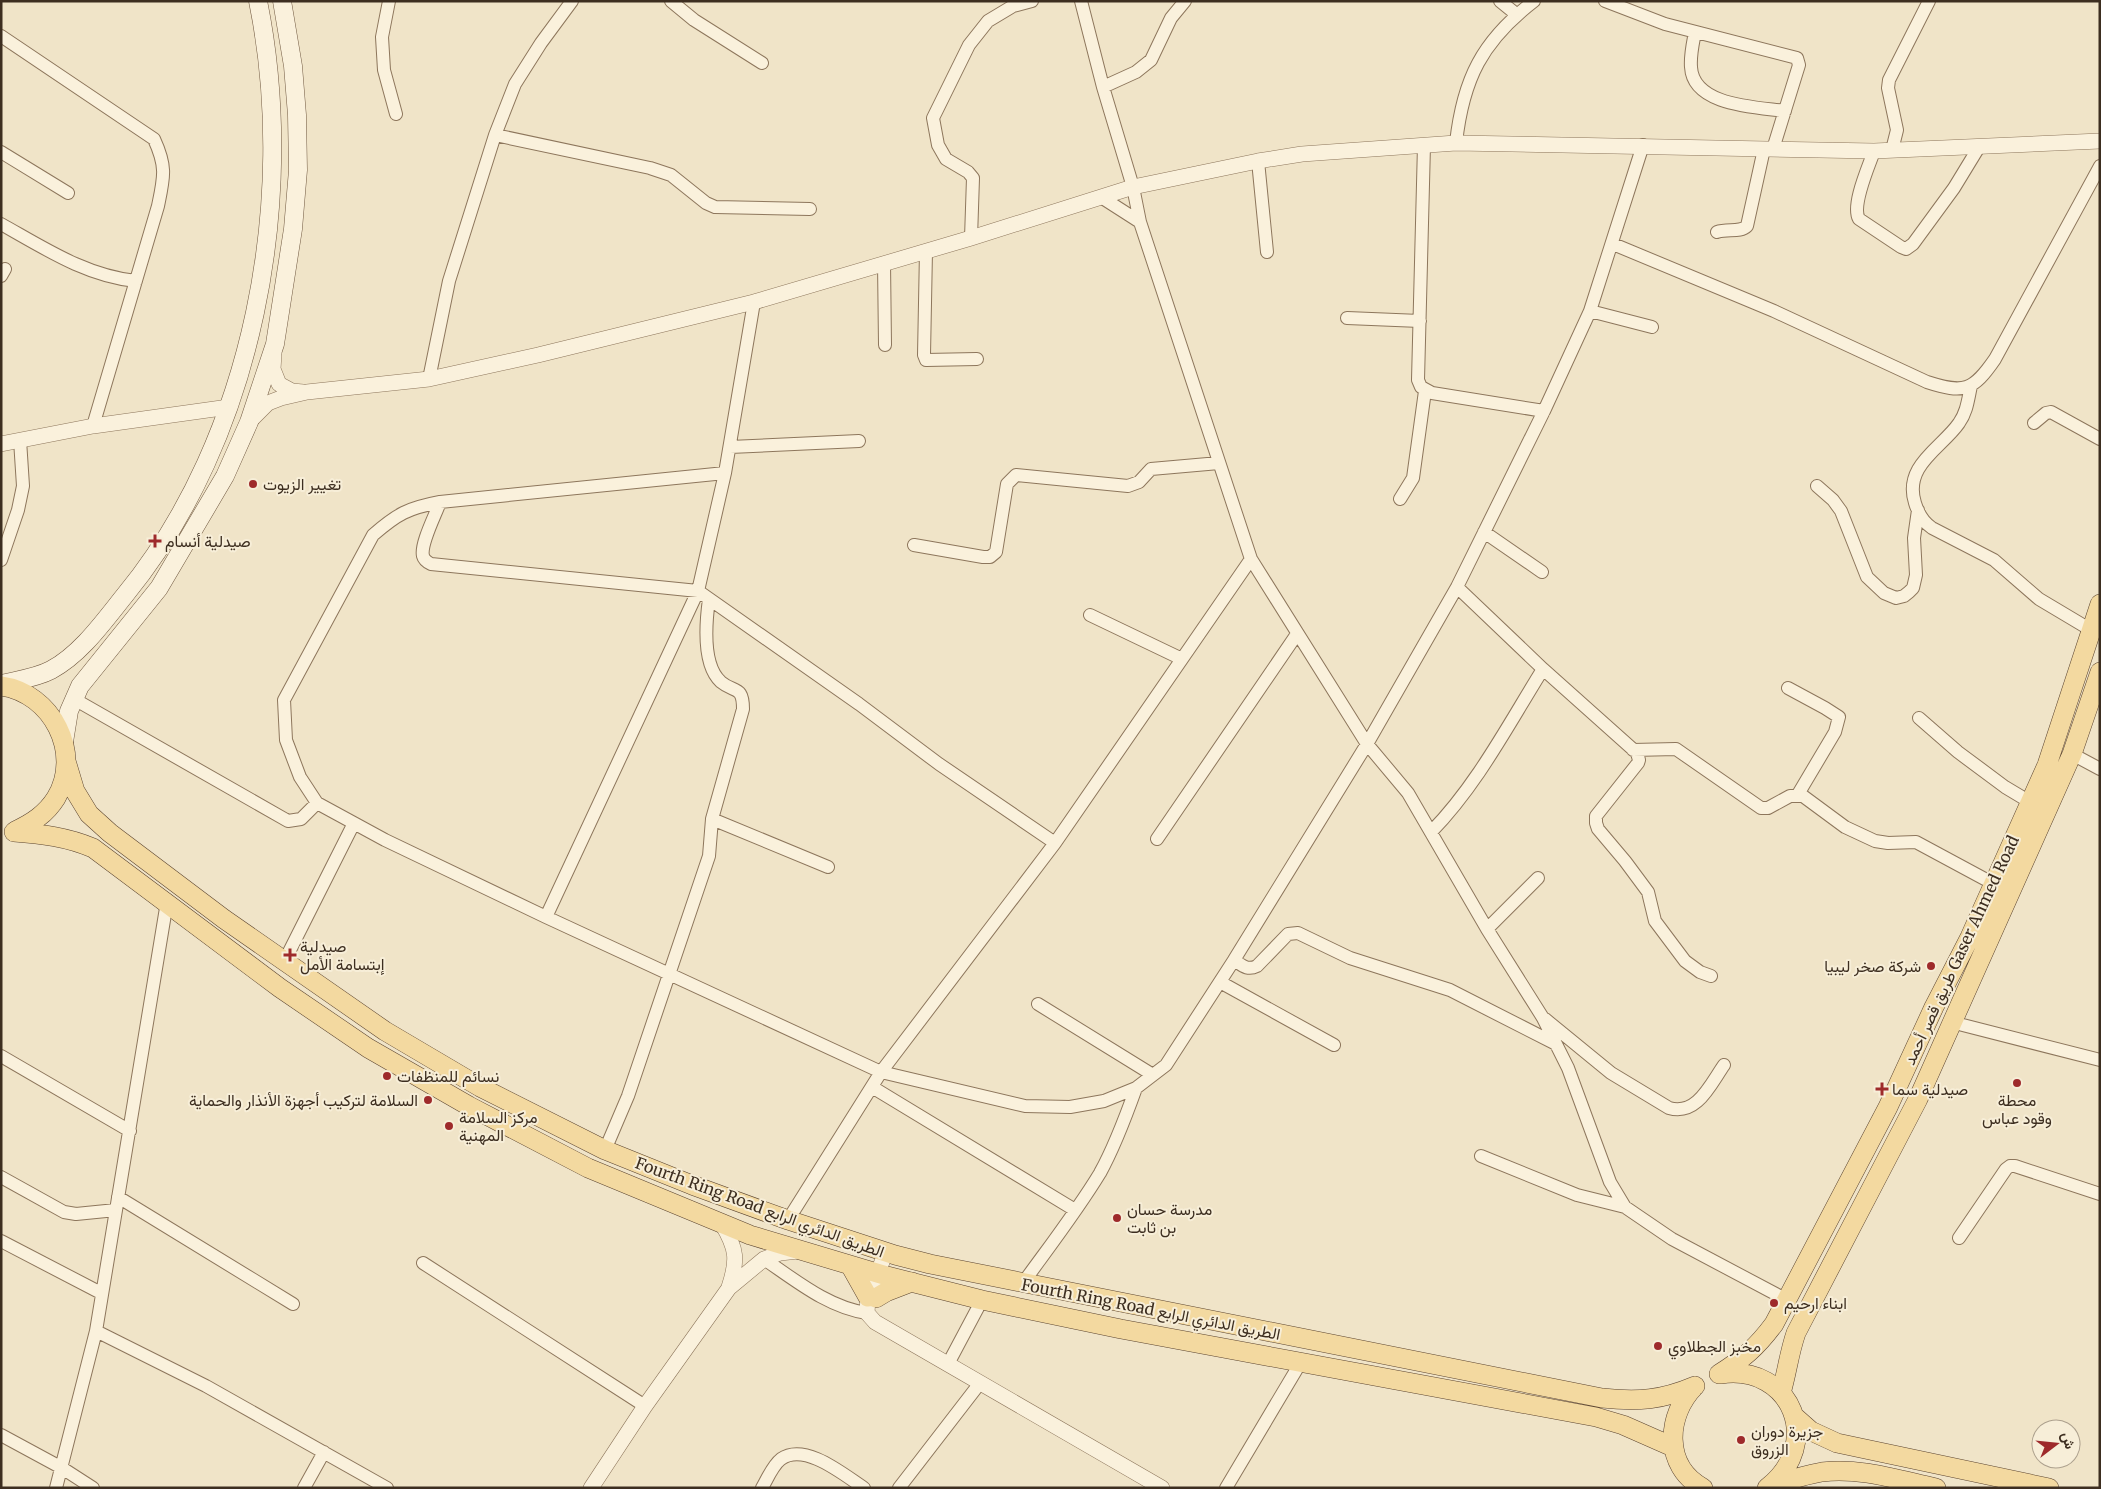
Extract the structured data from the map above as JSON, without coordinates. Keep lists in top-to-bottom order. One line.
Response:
{"streets":{"main road":["طريق قصر أحمد Gaser Ahmed Road","Fourth Ring Road الطريق الدائري الرابع"]},"crossings":[["طريق قصر أحمد Gaser Ahmed Road","Fourth Ring Road الطريق الدائري الرابع"]],"places":{"other":["تغيير الزيوت","شركة صخر ليبيا","نسائم للمنظفات","محطة وقود عباس","السلامة لتركيب أجهزة الأنذار والحماية","مركز السلامة المهنية","مدرسة حسان بن ثابت","ابناء ارحيم","مخبز الجطلاوي","جزيرة دوران الزروق"],"health":["صيدلية أنسام","صيدلية إبتسامة الأمل","صيدلية سما"]},"north":"right"}
